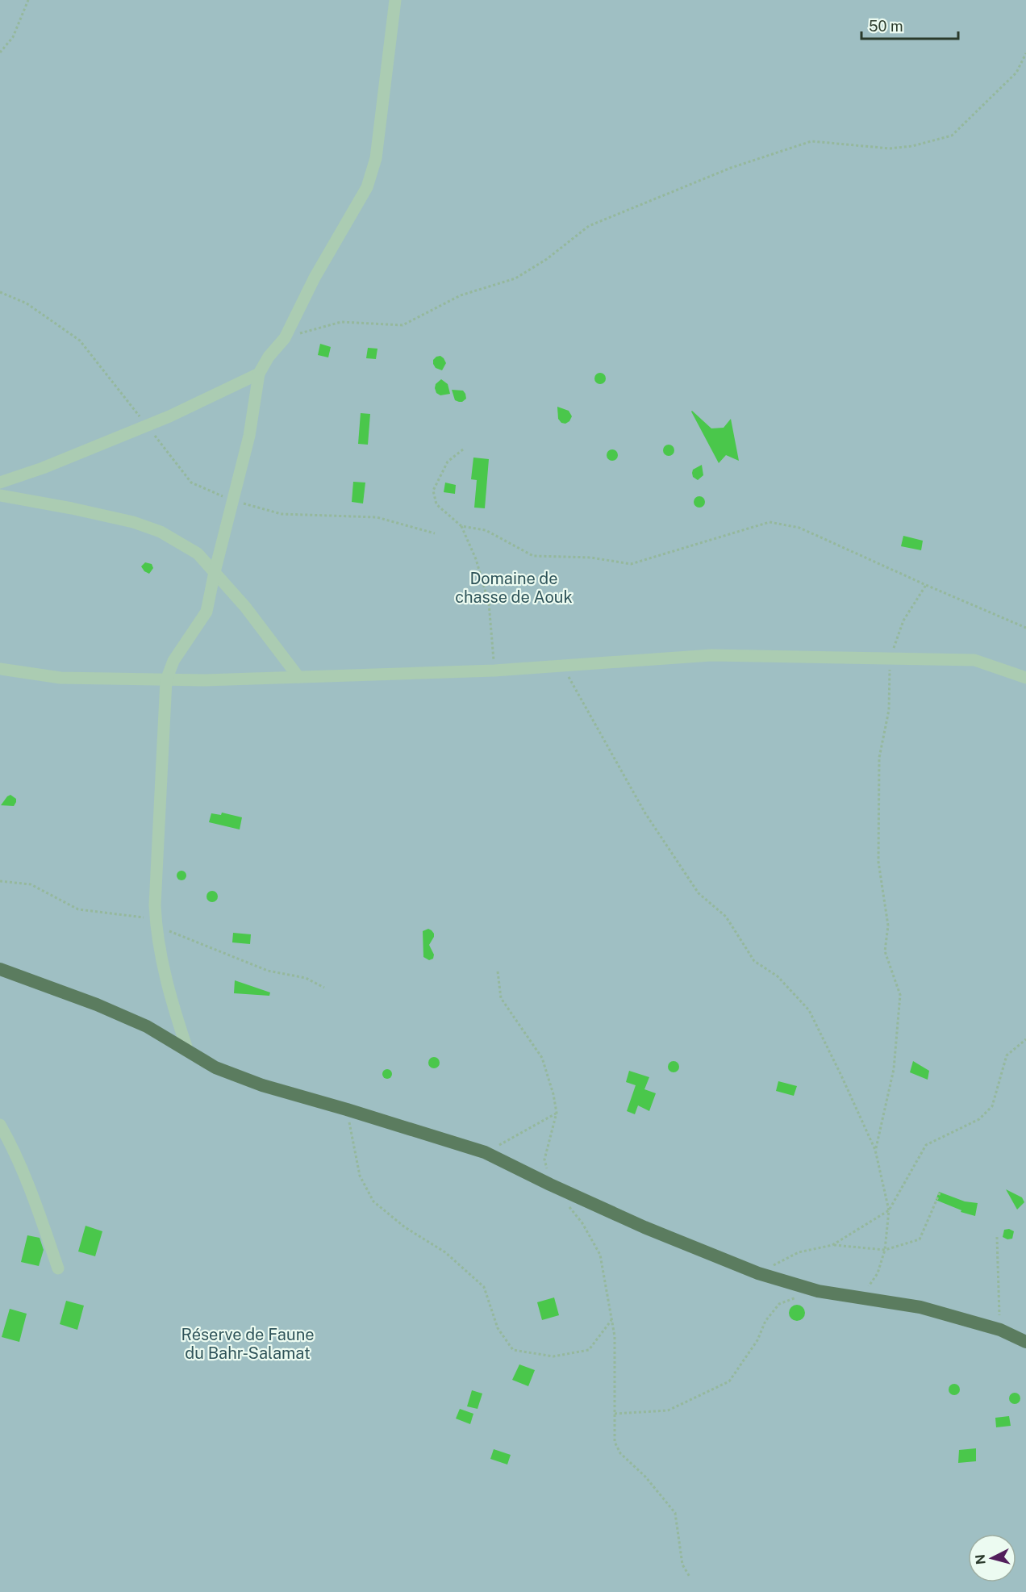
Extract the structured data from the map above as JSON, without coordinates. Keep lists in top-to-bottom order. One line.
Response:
{"parks":["Domaine de chasse de Aouk","Réserve de Faune du Bahr-Salamat"],"scale_bar":"50 m","north":"left"}
